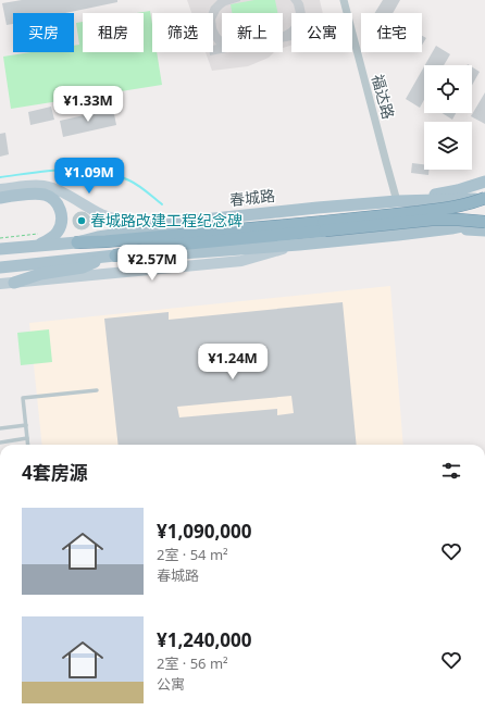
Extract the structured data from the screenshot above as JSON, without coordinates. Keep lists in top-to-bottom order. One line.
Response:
{"streets":{"main road":["春城路"],"street":["福达路"]},"crossings":[["福达路","春城路"]],"places":["春城路改建工程纪念碑"],"page":{"chip":["买房","租房","筛选","新上","公寓","住宅"],"price":["¥1.33M","¥1.09M","¥2.57M","¥1.24M"],"heading":"4套房源","list":[{"name":"¥1,090,000","note":"2室 · 54 m² · 春城路"},{"name":"¥1,240,000","note":"2室 · 56 m² · 公寓"}]}}
